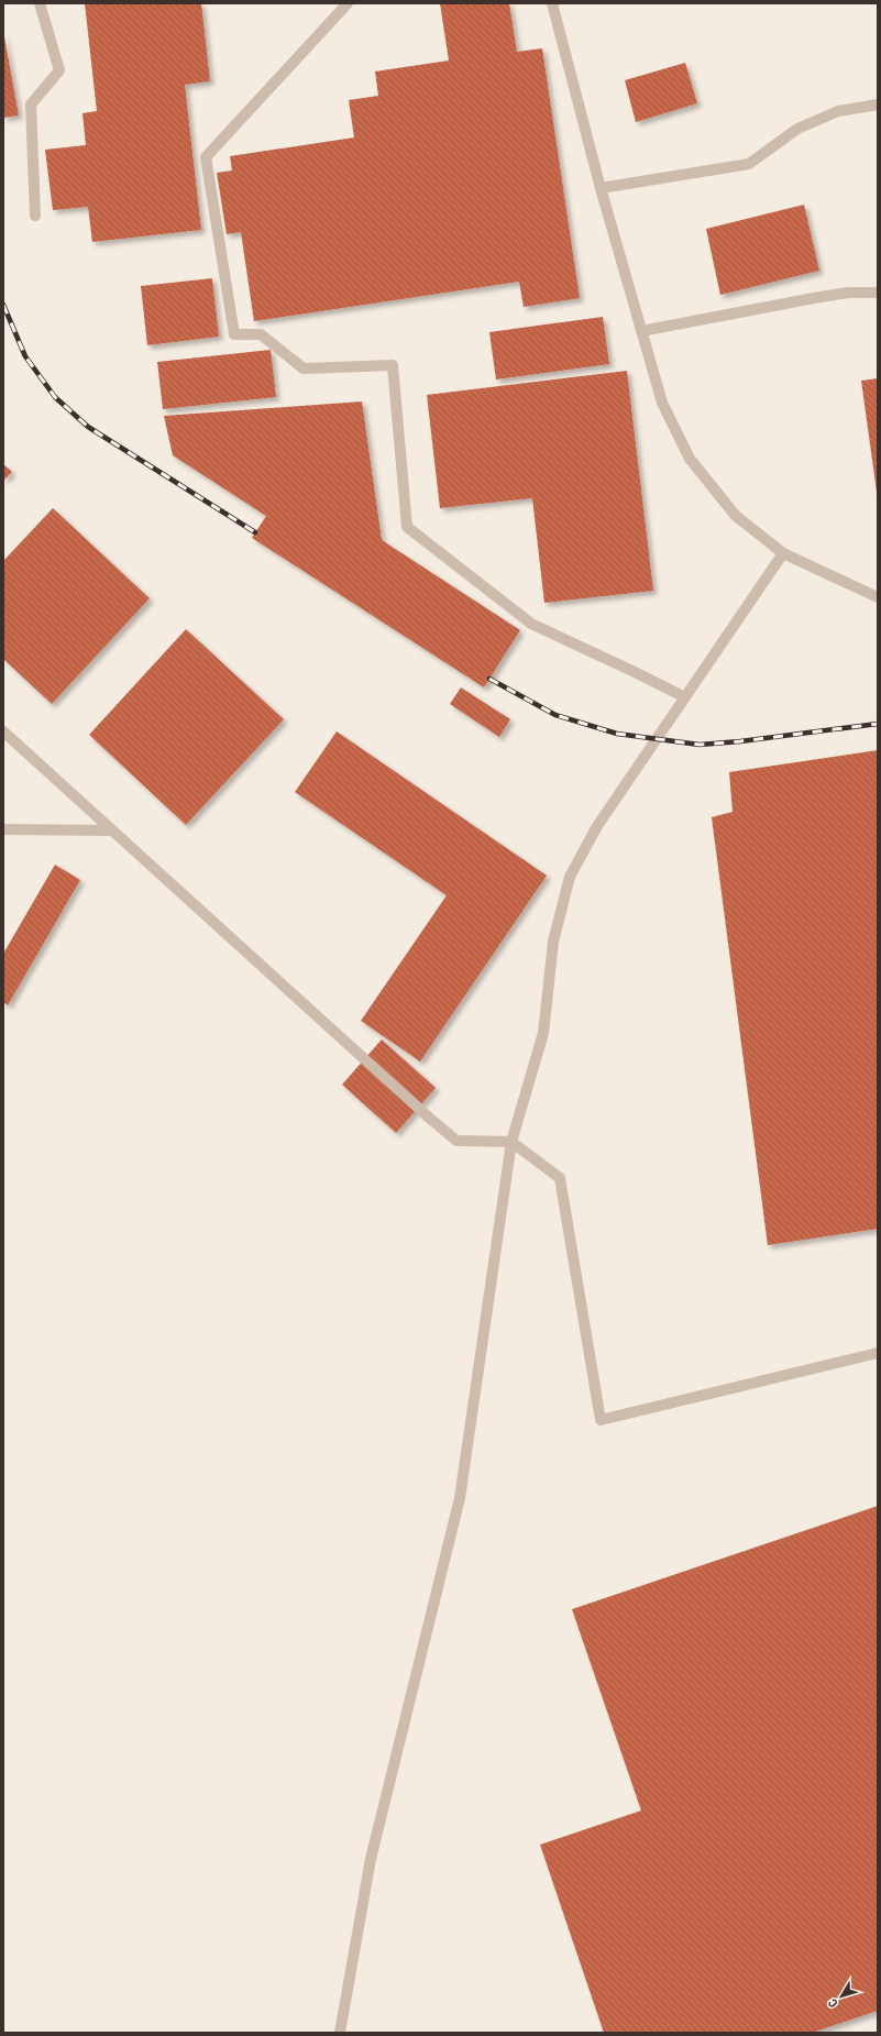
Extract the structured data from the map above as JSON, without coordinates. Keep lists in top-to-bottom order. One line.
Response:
{"north":"bottom left"}
